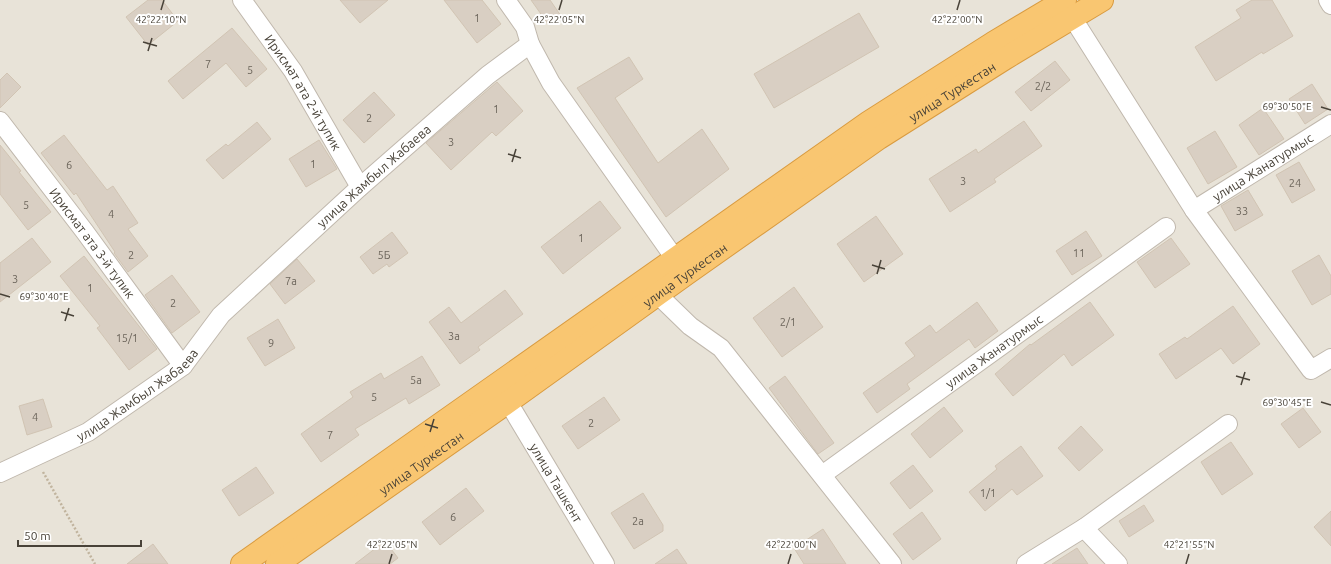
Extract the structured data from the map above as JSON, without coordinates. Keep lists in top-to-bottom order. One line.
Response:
{"streets":{"highway":["улица Туркестан"],"street":["Ирисмат ата 2-й тупик","улица Жанатурмыс","улица Жамбыл Жабаева","Ирисмат ата 3-й тупик","улица Ташкент"]},"crossings":[["улица Туркестан","улица Ташкент"],["Ирисмат ата 2-й тупик","улица Жамбыл Жабаева"],["улица Жамбыл Жабаева","Ирисмат ата 3-й тупик"]],"house_numbers":["1","7","5","2/2","1","2","3","1","6","3","24","5","33","4","1","11","2","5Б","3","7а","1","2","2/1","3а","15/1","9","5а","5","4","2","7","1/1","6","2а"],"scale_bar":"50 m","coordinates":["42°22'10\"N","42°22'05\"N","42°22'00\"N","69°30'50\"E","69°30'40\"E","69°30'45\"E","42°21'55\"N"]}
